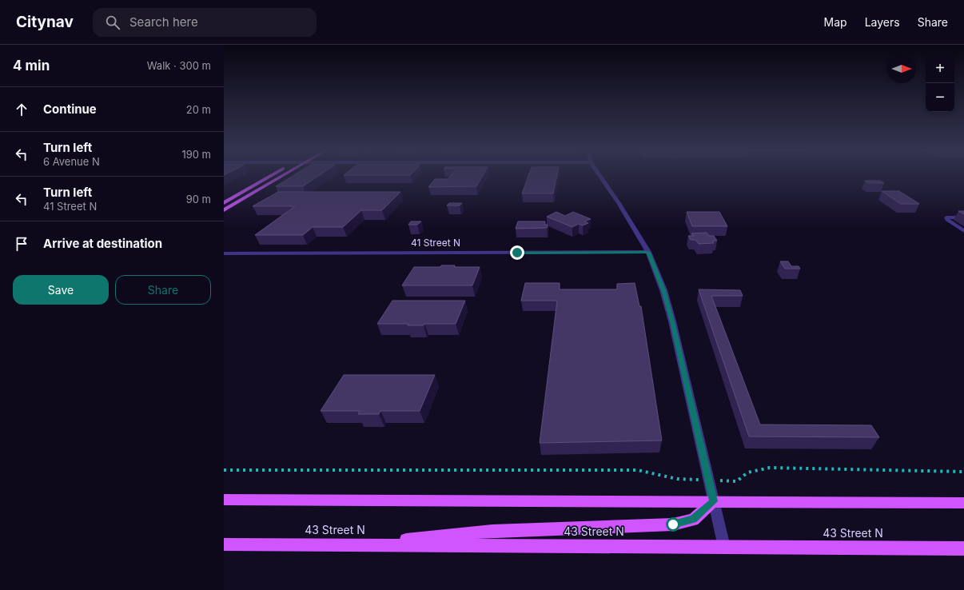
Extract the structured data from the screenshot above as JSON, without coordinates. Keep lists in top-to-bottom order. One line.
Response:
{"streets":{"main road":["43 Street N"],"street":["41 Street N"]},"north":"right","page":{"header":"Citynav","search":"Search here","nav":["Map","Layers","Share"],"heading":["4 min","Walk · 300 m"],"map_buttons":["+","−"],"list":[["Continue","20 m"],["Turn left","6 Avenue N","190 m"],["Turn left","41 Street N","90 m"],"Arrive at destination"],"buttons":["Save","Share"]}}
